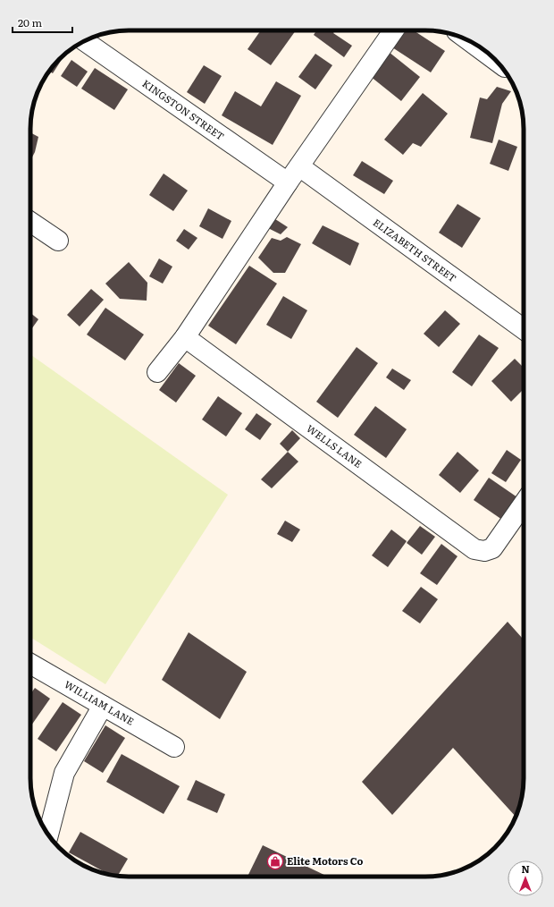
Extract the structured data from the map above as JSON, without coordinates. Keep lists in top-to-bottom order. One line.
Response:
{"streets":{"street":["KINGSTON STREET","ELIZABETH STREET","WELLS LANE","WILLIAM LANE"]},"places":{"shop":["Elite Motors Co"]},"scale_bar":"20 m","north":"top"}
